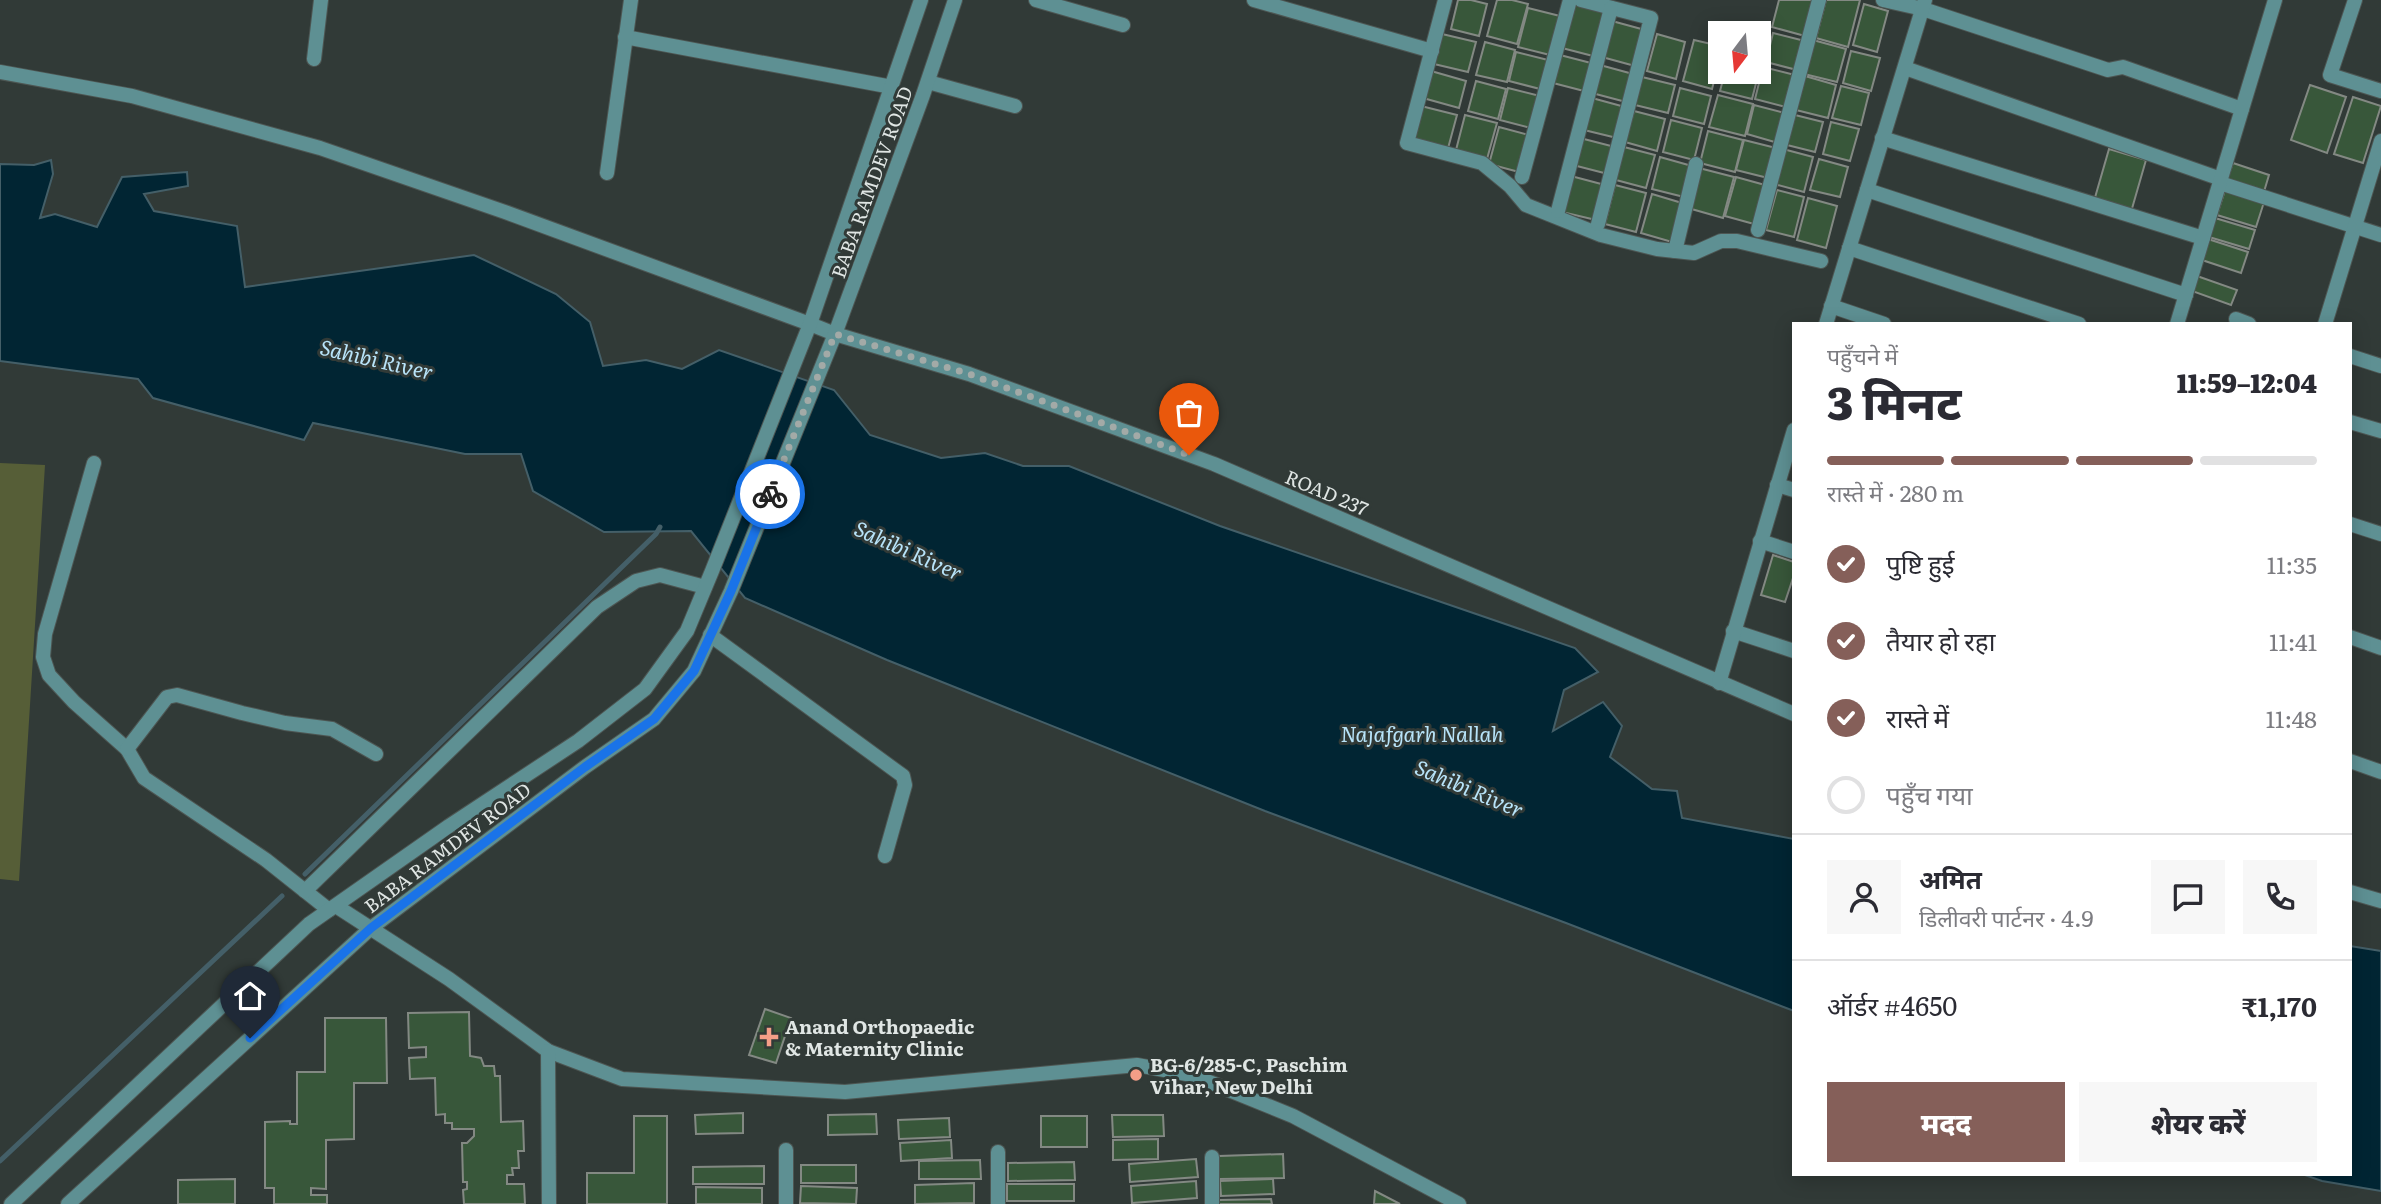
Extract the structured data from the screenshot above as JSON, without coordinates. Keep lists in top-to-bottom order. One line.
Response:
{"streets":{"street":["BABA RAMDEV ROAD","ROAD 237"]},"crossings":[["BABA RAMDEV ROAD","ROAD 237"]],"water":["Sahibi River","Najafgarh Nallah"],"places":{"health":["Anand Orthopaedic & Maternity Clinic"],"other":["BG-6/285-C, Paschim Vihar, New Delhi"]},"north":"bottom","page":{"heading":["3 मिनट","पहुँचने में","11:59–12:04"],"panel":["अमित","डिलीवरी पार्टनर · 4.9","ऑर्डर #4650","₹1,170"],"bar":"रास्ते में · 280 m","list":[["पुष्टि हुई","11:35"],["तैयार हो रहा","11:41"],["रास्ते में","11:48"],"पहुँच गया"],"buttons":["मदद","शेयर करें"]}}
